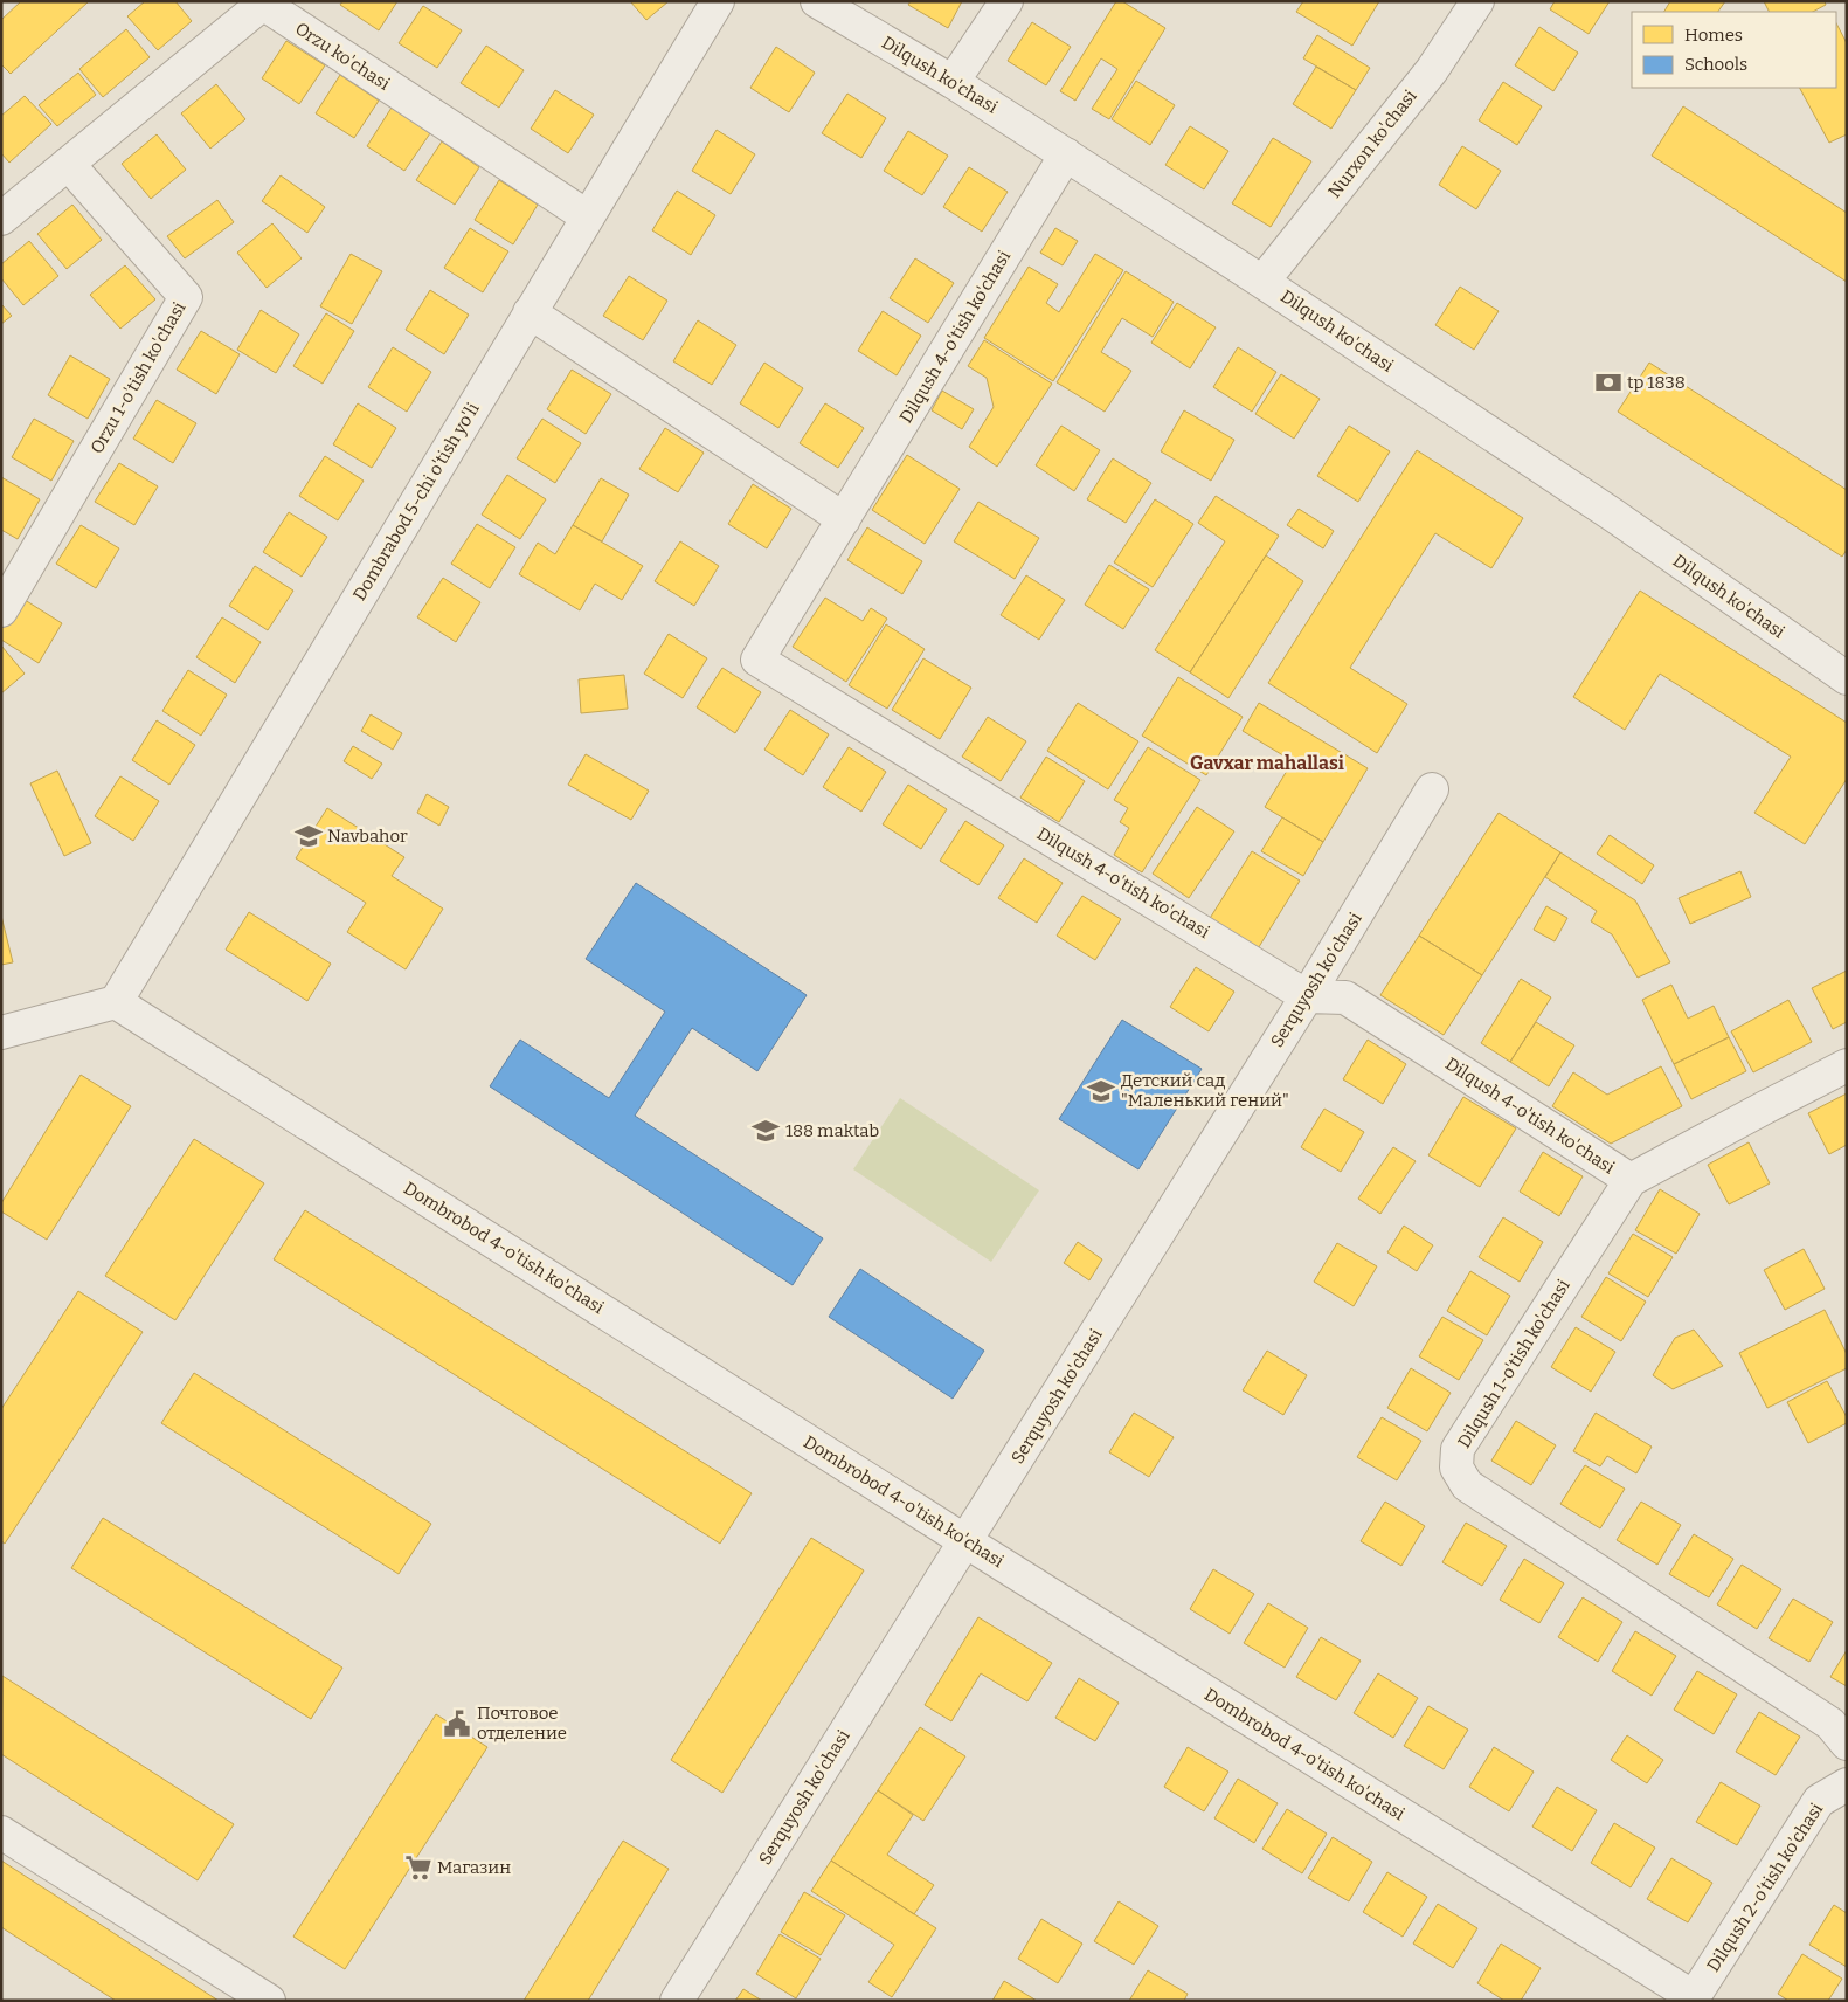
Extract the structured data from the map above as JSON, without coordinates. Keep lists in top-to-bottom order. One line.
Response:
{"streets":{"street":["Orzu ko'chasi","Dilqush ko'chasi","Nurxon ko'chasi","Dilqush 4-o'tish ko'chasi","Orzu 1-o'tish ko'chasi","Dombrabod 5-chi o'tish yo'li","Serquyosh ko'chasi","Dombrobod 4-o'tish ko'chasi","Dilqush 1-o'tish ko'chasi","Dilqush 2-o'tish ko'chasi"]},"crossings":[["Orzu ko'chasi","Orzu 1-o'tish ko'chasi"],["Orzu ko'chasi","Dombrabod 5-chi o'tish yo'li"],["Dilqush ko'chasi","Nurxon ko'chasi"],["Dilqush ko'chasi","Dilqush 4-o'tish ko'chasi"],["Dilqush 4-o'tish ko'chasi","Serquyosh ko'chasi"],["Dilqush 4-o'tish ko'chasi","Dilqush 1-o'tish ko'chasi"],["Dombrabod 5-chi o'tish yo'li","Dombrobod 4-o'tish ko'chasi"],["Serquyosh ko'chasi","Dombrobod 4-o'tish ko'chasi"],["Dombrobod 4-o'tish ko'chasi","Dilqush 2-o'tish ko'chasi"]],"districts":["Gavxar mahallasi"],"places":{"bank":["tp 1838"],"school or university":["Navbahor","Детский сад \"Маленький гений\"","188 maktab"],"public building":["Почтовое отделение"],"supermarket":["Магазин"]},"legend":["Homes","Schools"]}
